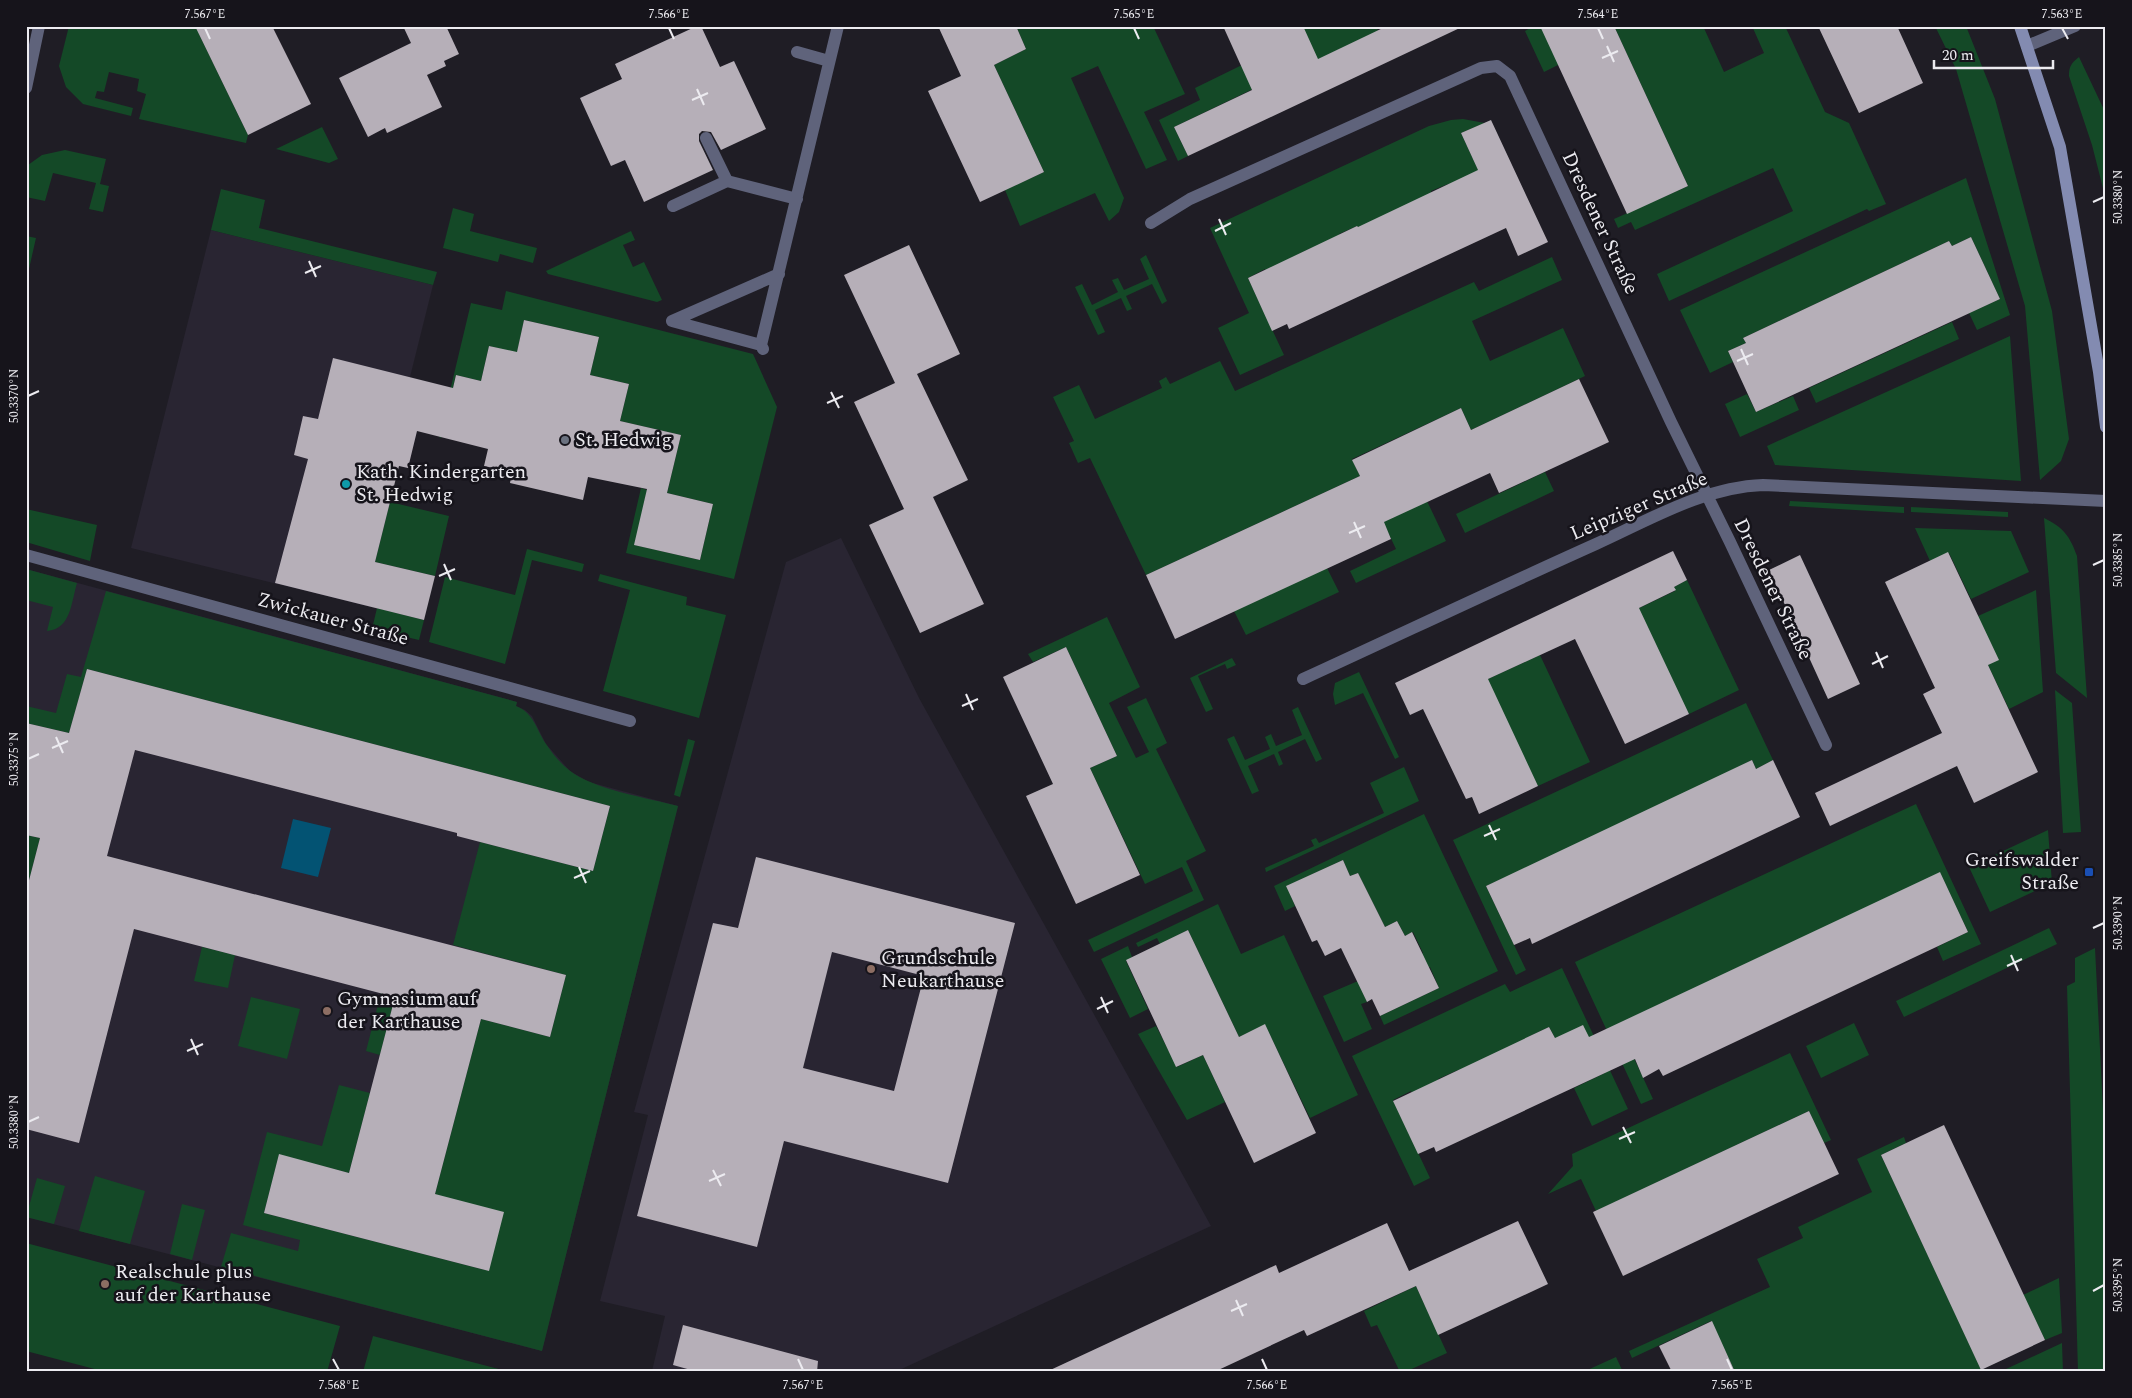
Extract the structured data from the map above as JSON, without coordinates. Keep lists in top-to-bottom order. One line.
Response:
{"streets":{"street":["Dresdener Straße","Leipziger Straße","Zwickauer Straße"]},"crossings":[["Dresdener Straße","Leipziger Straße"]],"places":{"other":["St. Hedwig","Kath. Kindergarten St. Hedwig","Grundschule Neukarthause","Gymnasium auf der Karthause","Realschule plus auf der Karthause"],"transit":["Greifswalder Straße"]},"scale_bar":"20 m","coordinates":["7.567°E","7.566°E","7.565°E","7.564°E","7.563°E","50.3380°N","50.3370°N","50.3385°N","50.3375°N","50.3390°N","50.3395°N","7.568°E"]}
